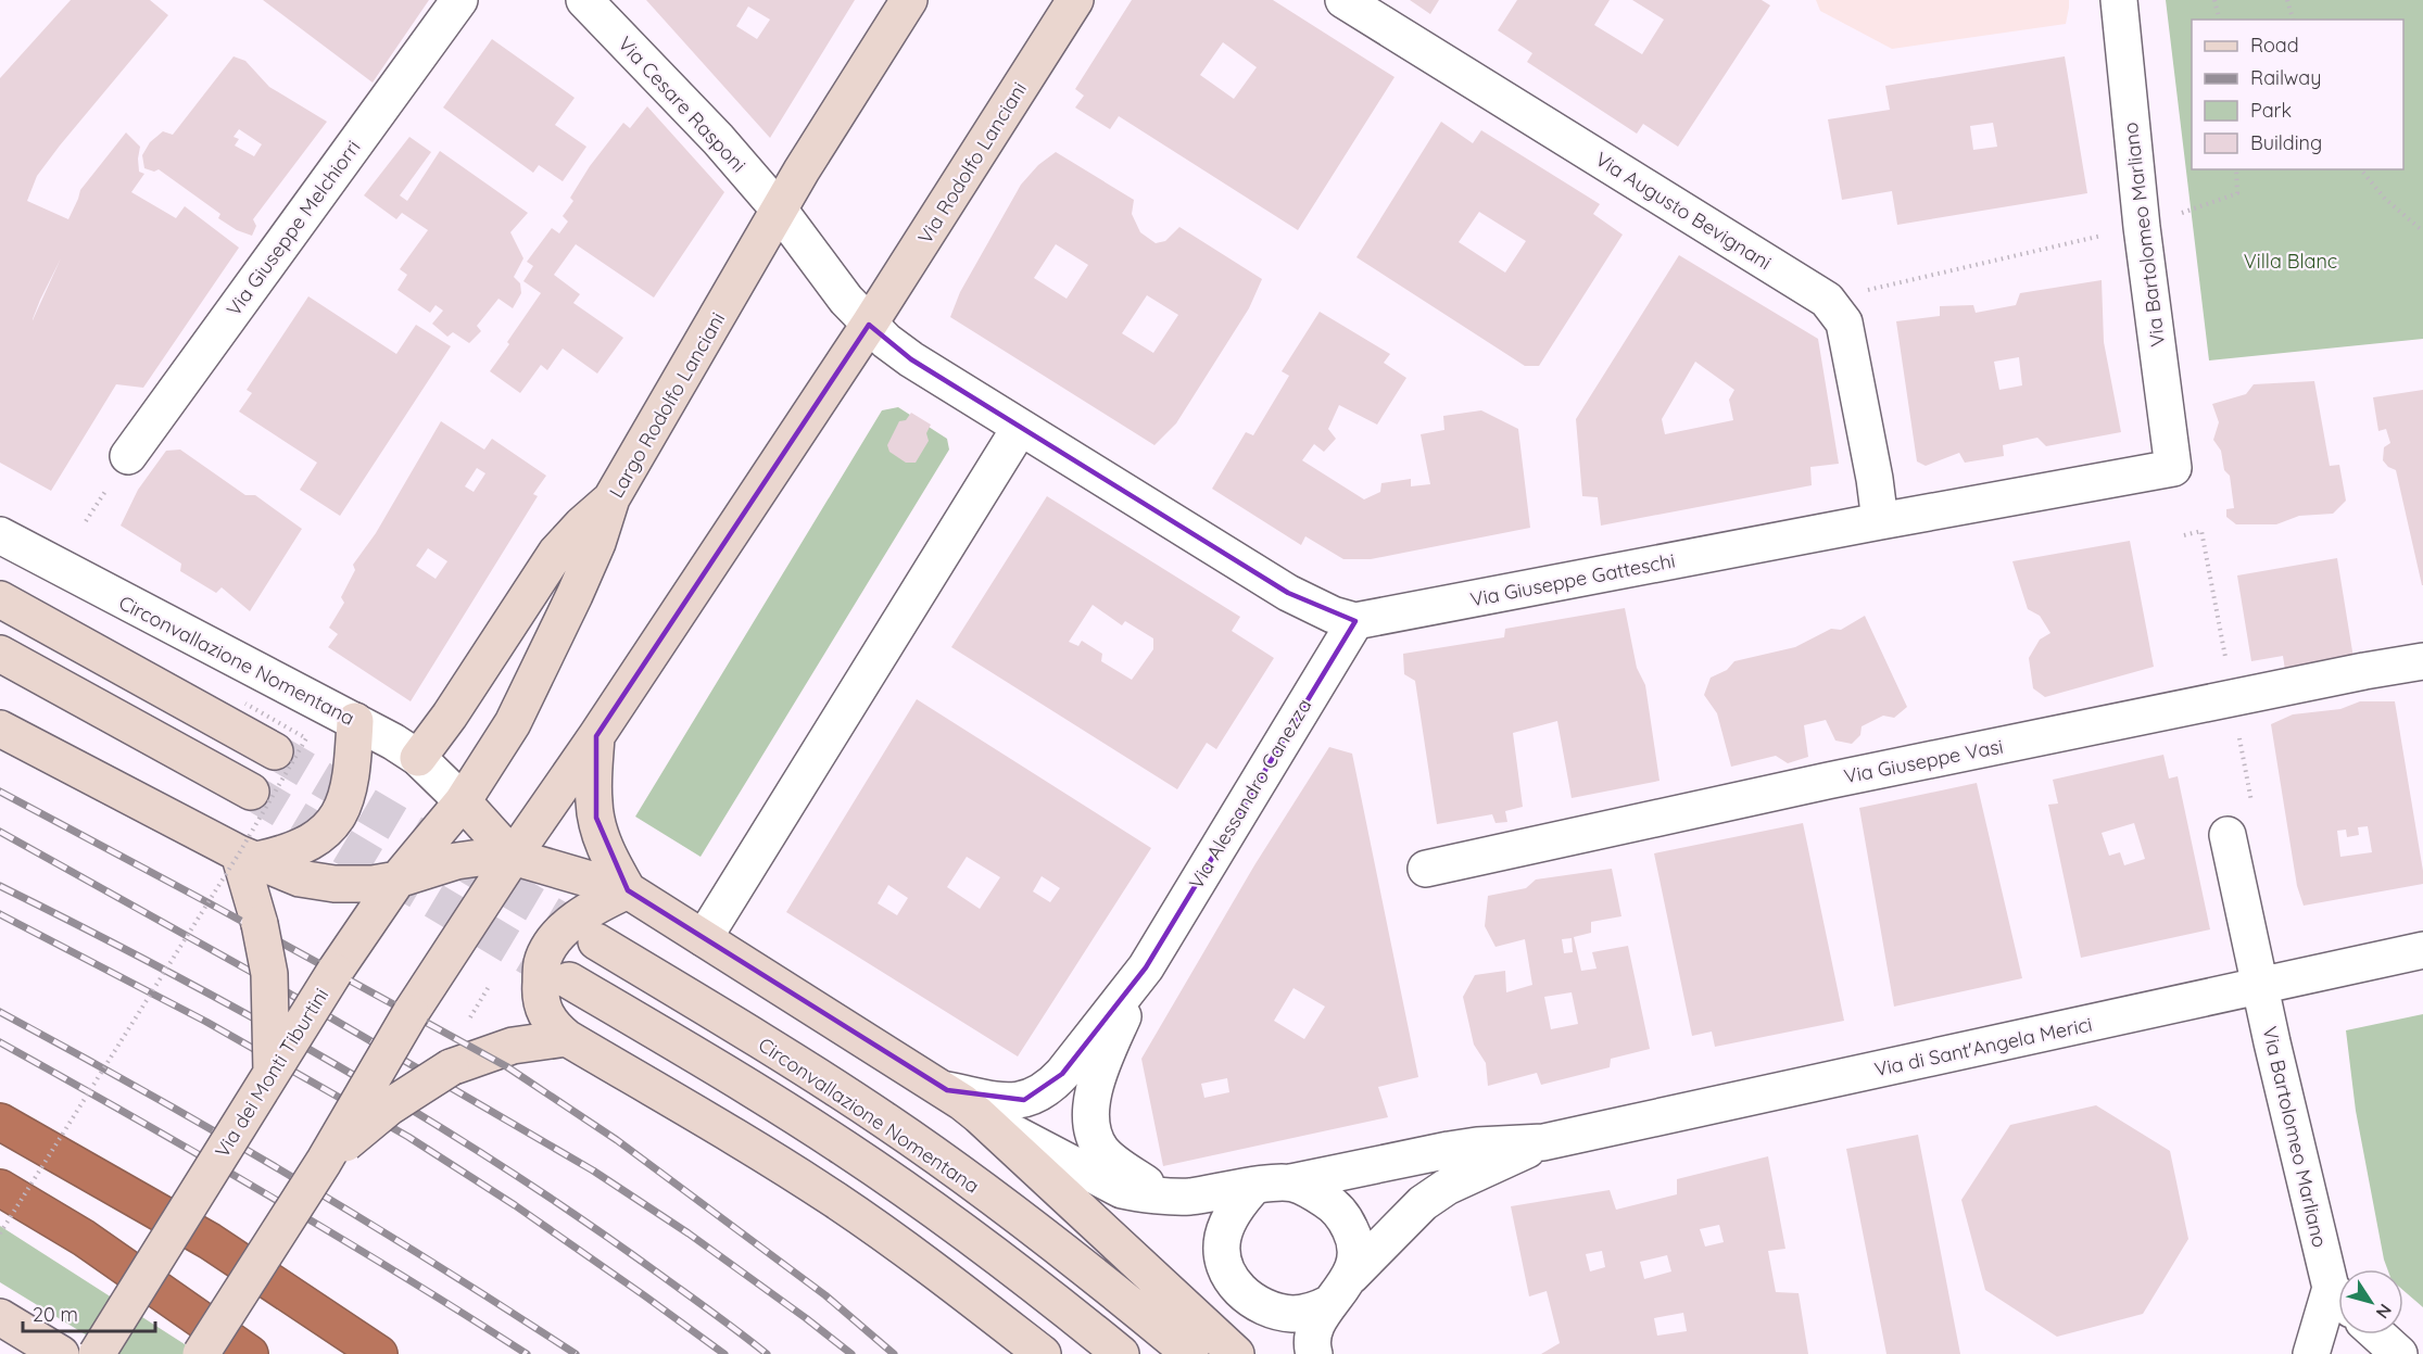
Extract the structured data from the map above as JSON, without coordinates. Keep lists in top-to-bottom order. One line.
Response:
{"streets":{"street":["Via Cesare Rasponi","Via Rodolfo Lanciani","Via Augusto Bevignani","Via Giuseppe Melchiorri","Via Bartolomeo Marliano","Largo Rodolfo Lanciani","Via Giuseppe Gatteschi","Circonvallazione Nomentana","Via Giuseppe Vasi","Via Alessandro Canezza","Via di Sant'Angela Merici","Via dei Monti Tiburtini"]},"crossings":[["Via Cesare Rasponi","Largo Rodolfo Lanciani"],["Via Augusto Bevignani","Via Giuseppe Gatteschi"],["Via Bartolomeo Marliano","Via Giuseppe Gatteschi"],["Via Bartolomeo Marliano","Via di Sant'Angela Merici"],["Largo Rodolfo Lanciani","Circonvallazione Nomentana"],["Largo Rodolfo Lanciani","Via dei Monti Tiburtini"],["Via Giuseppe Gatteschi","Via Alessandro Canezza"],["Circonvallazione Nomentana","Via dei Monti Tiburtini"]],"parks":["Villa Blanc"],"legend":["Road","Railway","Park","Building"],"scale_bar":"20 m","north":"bottom right"}
